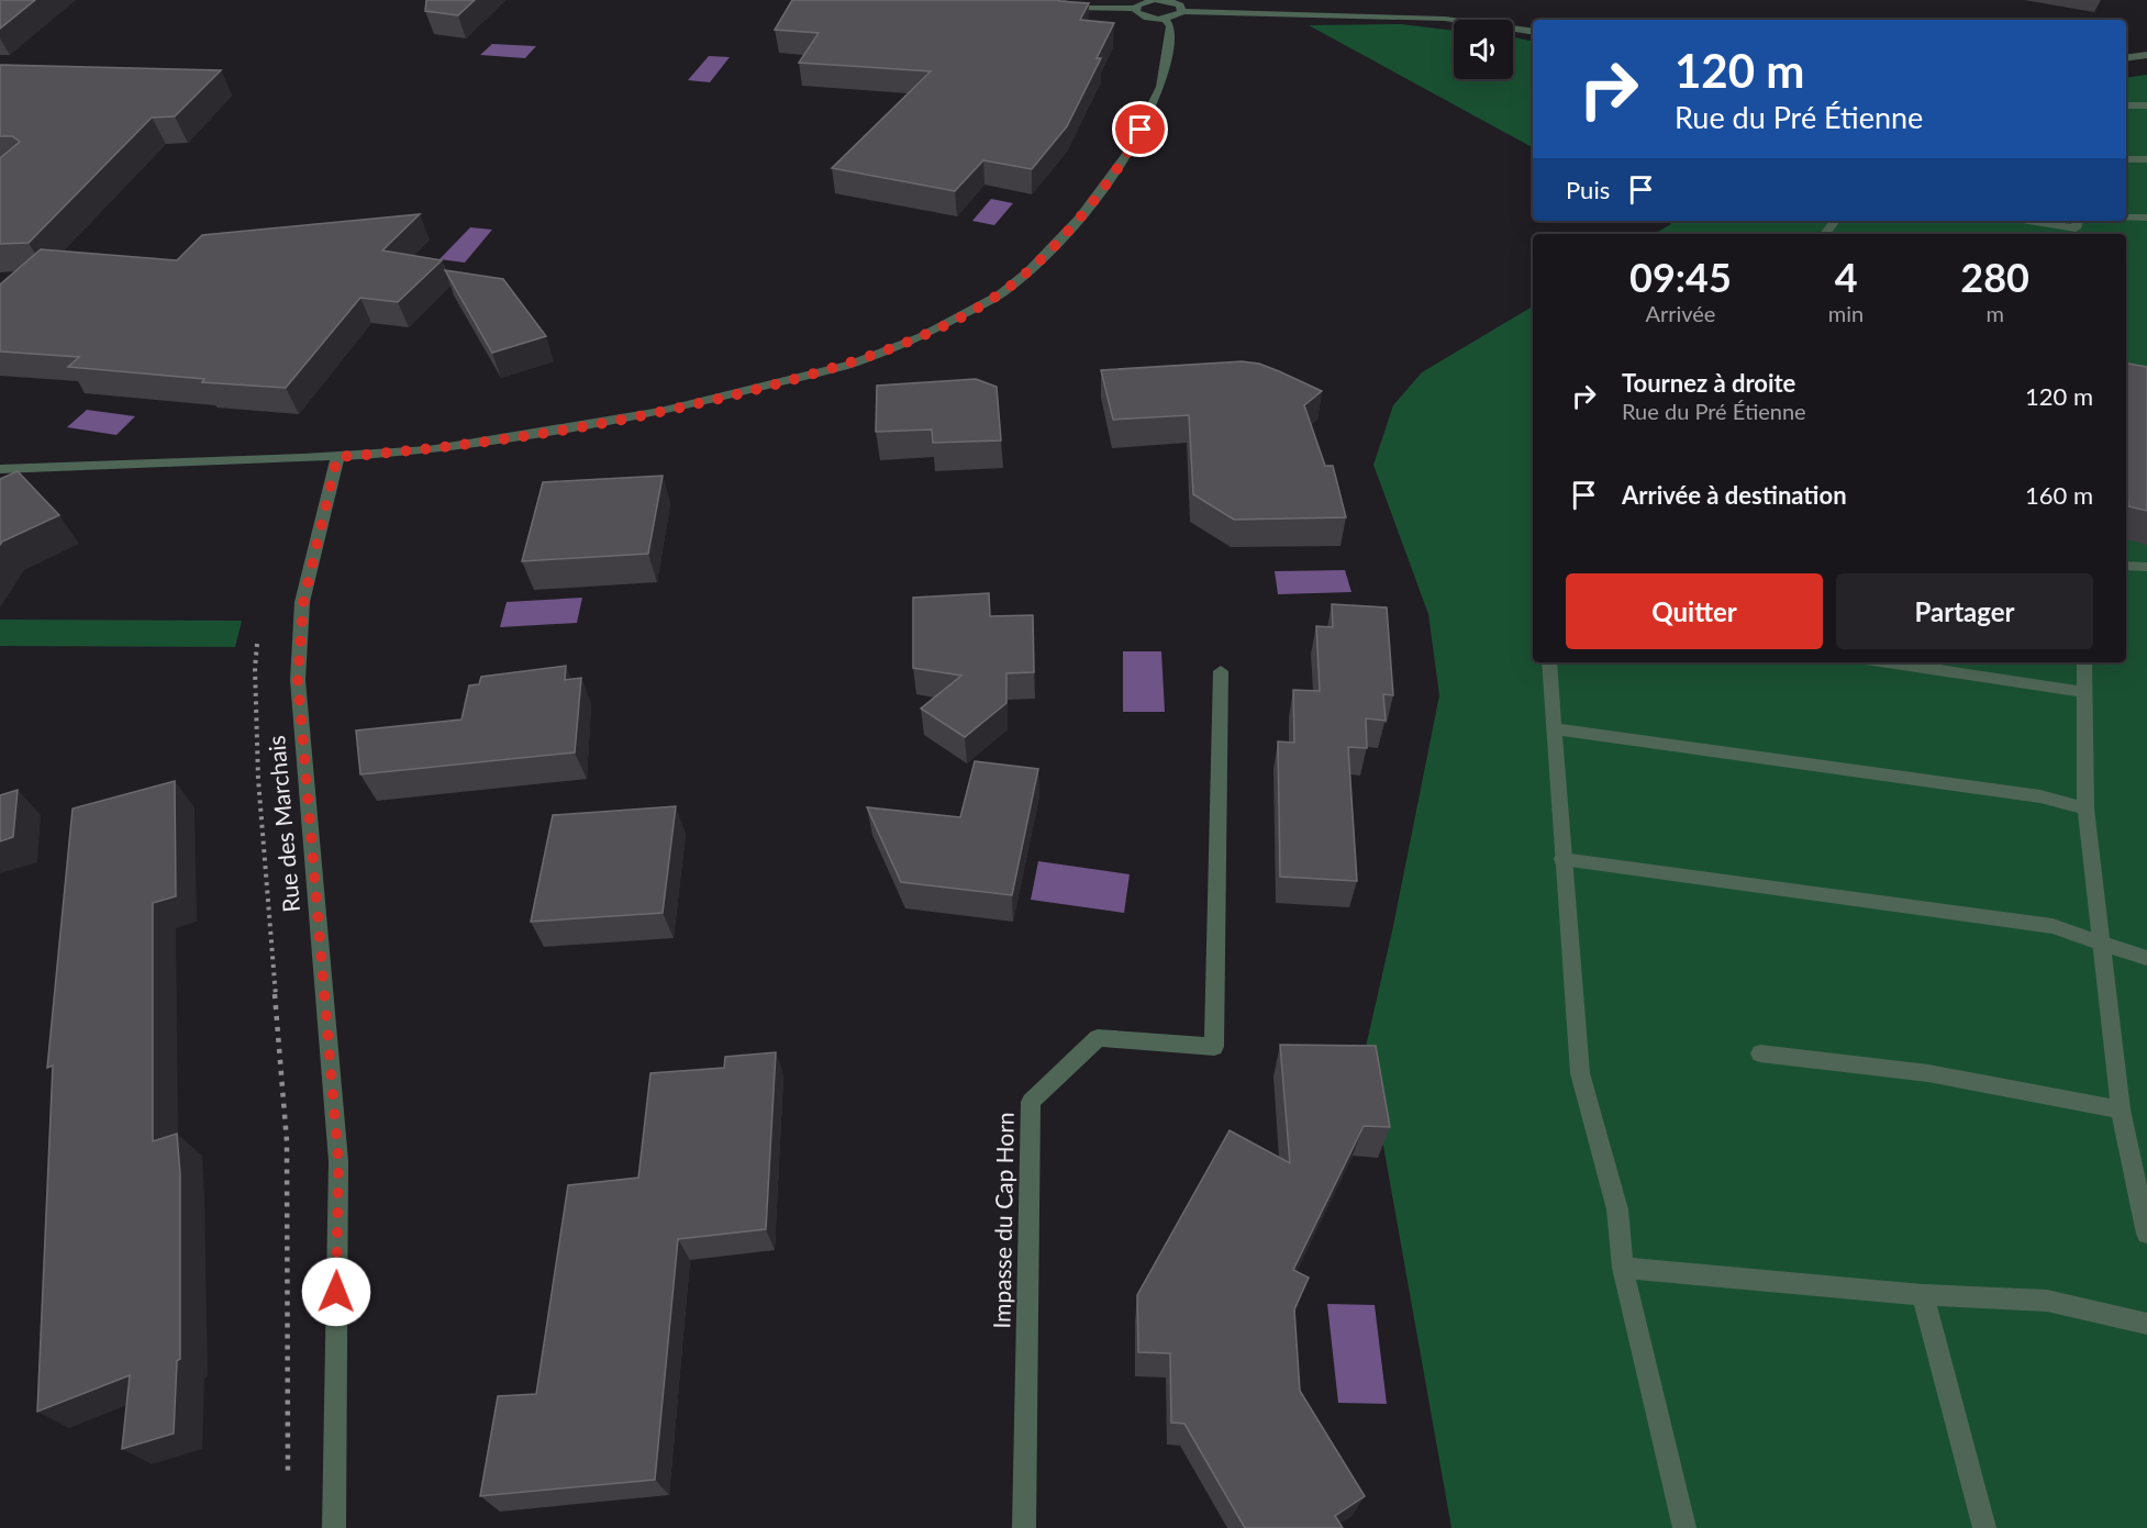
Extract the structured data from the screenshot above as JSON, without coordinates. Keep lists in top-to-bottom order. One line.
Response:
{"streets":{"street":["Rue des Marchais","Impasse du Cap Horn"]},"page":{"turn":["120 m","Rue du Pré Étienne"],"then":"Puis","eta":["09:45","Arrivée","4","min","280","m"],"list":[{"name":"Tournez à droite","note":"Rue du Pré Étienne","value":"120 m"},{"name":"Arrivée à destination","value":"160 m"}],"buttons":["Quitter","Partager"]}}
